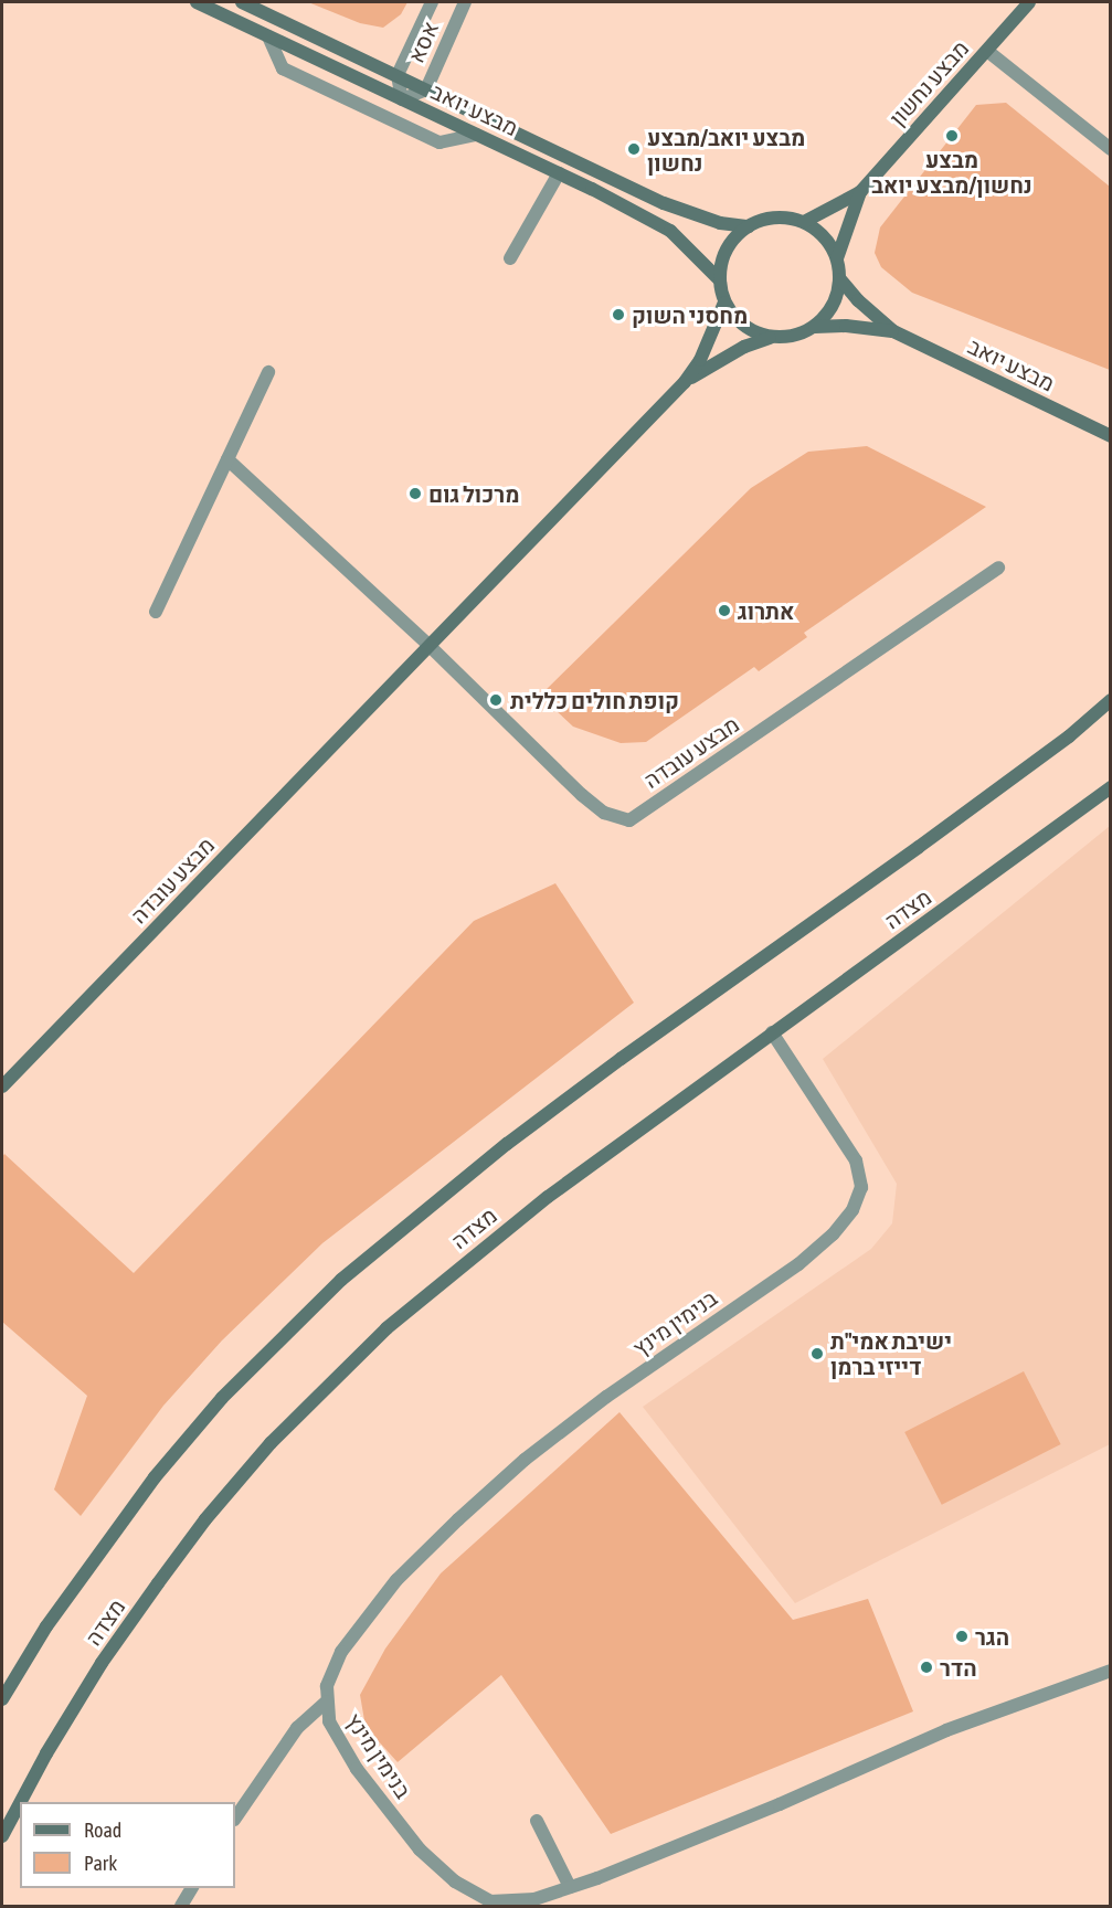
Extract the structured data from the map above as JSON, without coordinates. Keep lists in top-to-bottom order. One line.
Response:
{"streets":{"street":["אסא","מבצע נחשון","מבצע יואב","מבצע עובדה","מצדה","בנימין מינץ"]},"crossings":[["אסא","מבצע יואב"],["מבצע נחשון","מבצע יואב"],["מבצע נחשון","מבצע עובדה"],["מבצע יואב","מבצע עובדה"],["מצדה","בנימין מינץ"]],"places":["מבצע נחשון/מבצע יואב","מבצע יואב/מבצע נחשון","מחסני השוק","מרכול גום","אתרוג","קופת חולים כללית","ישיבת אמי\"ת דייזי ברמן","הגר","הדר"],"legend":["Road","Park"]}
